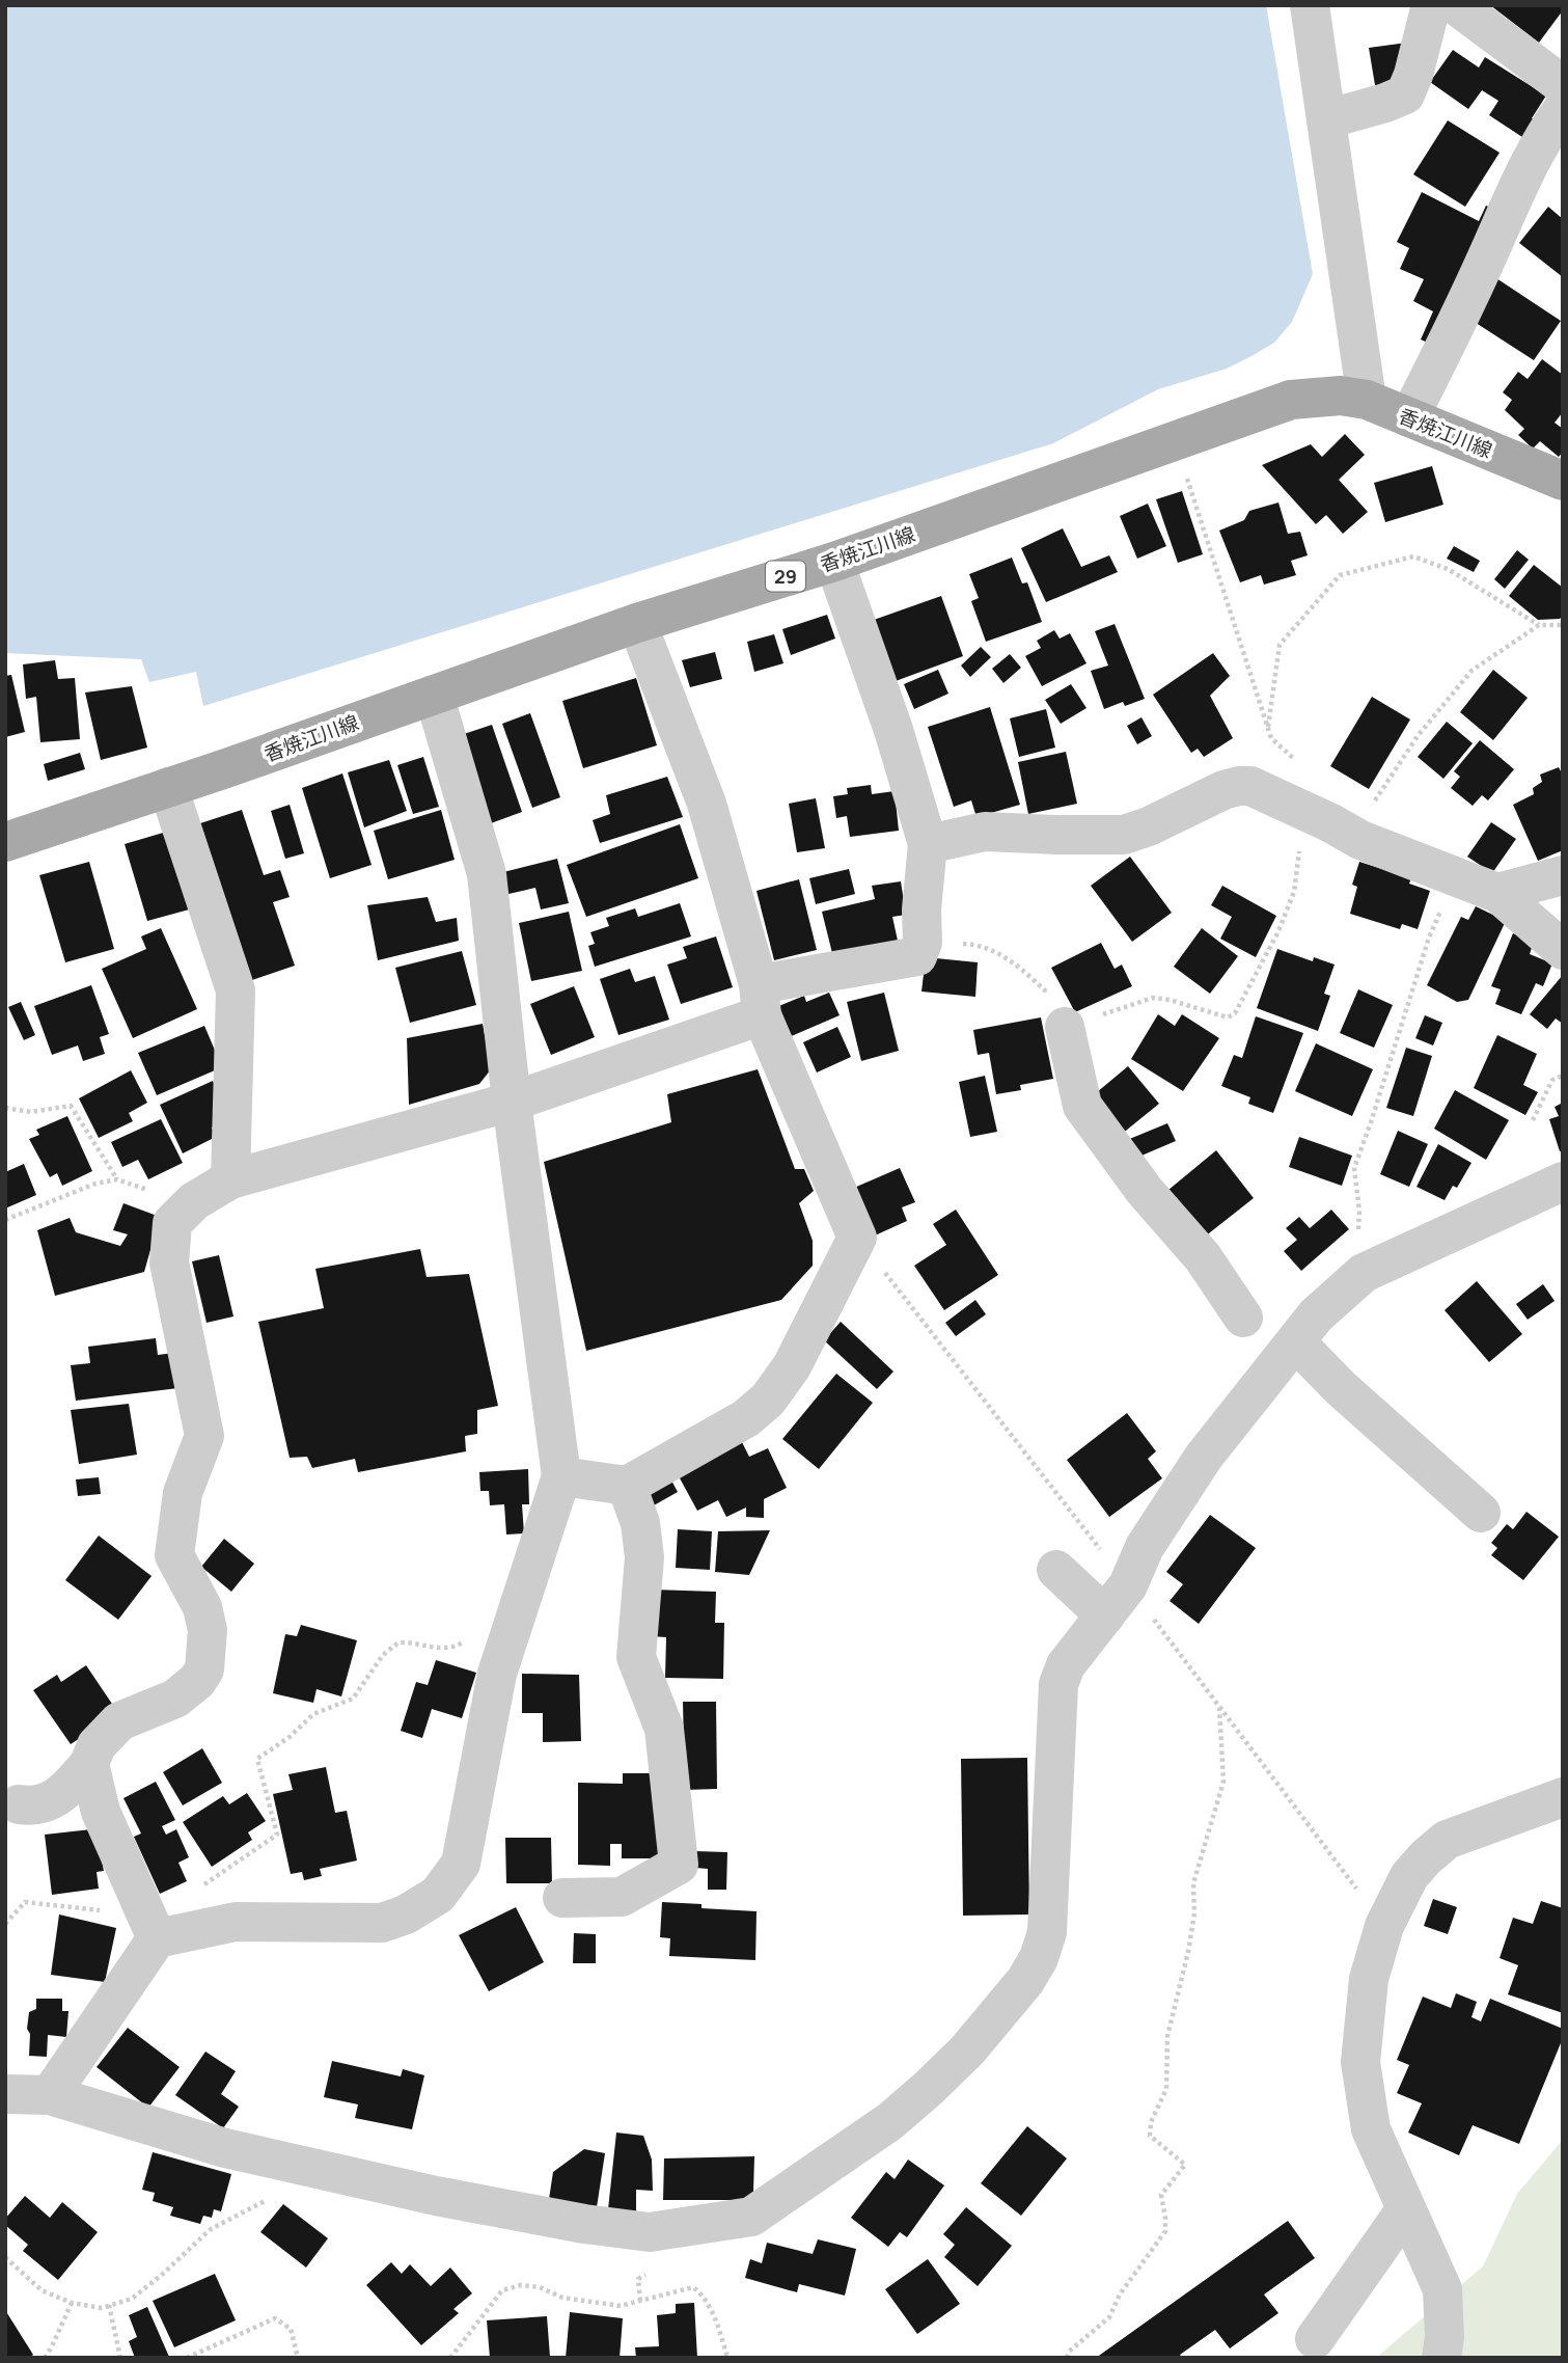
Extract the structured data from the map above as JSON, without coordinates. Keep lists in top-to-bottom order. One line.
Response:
{"streets":{"main road":["香焼江川線","29"]}}
